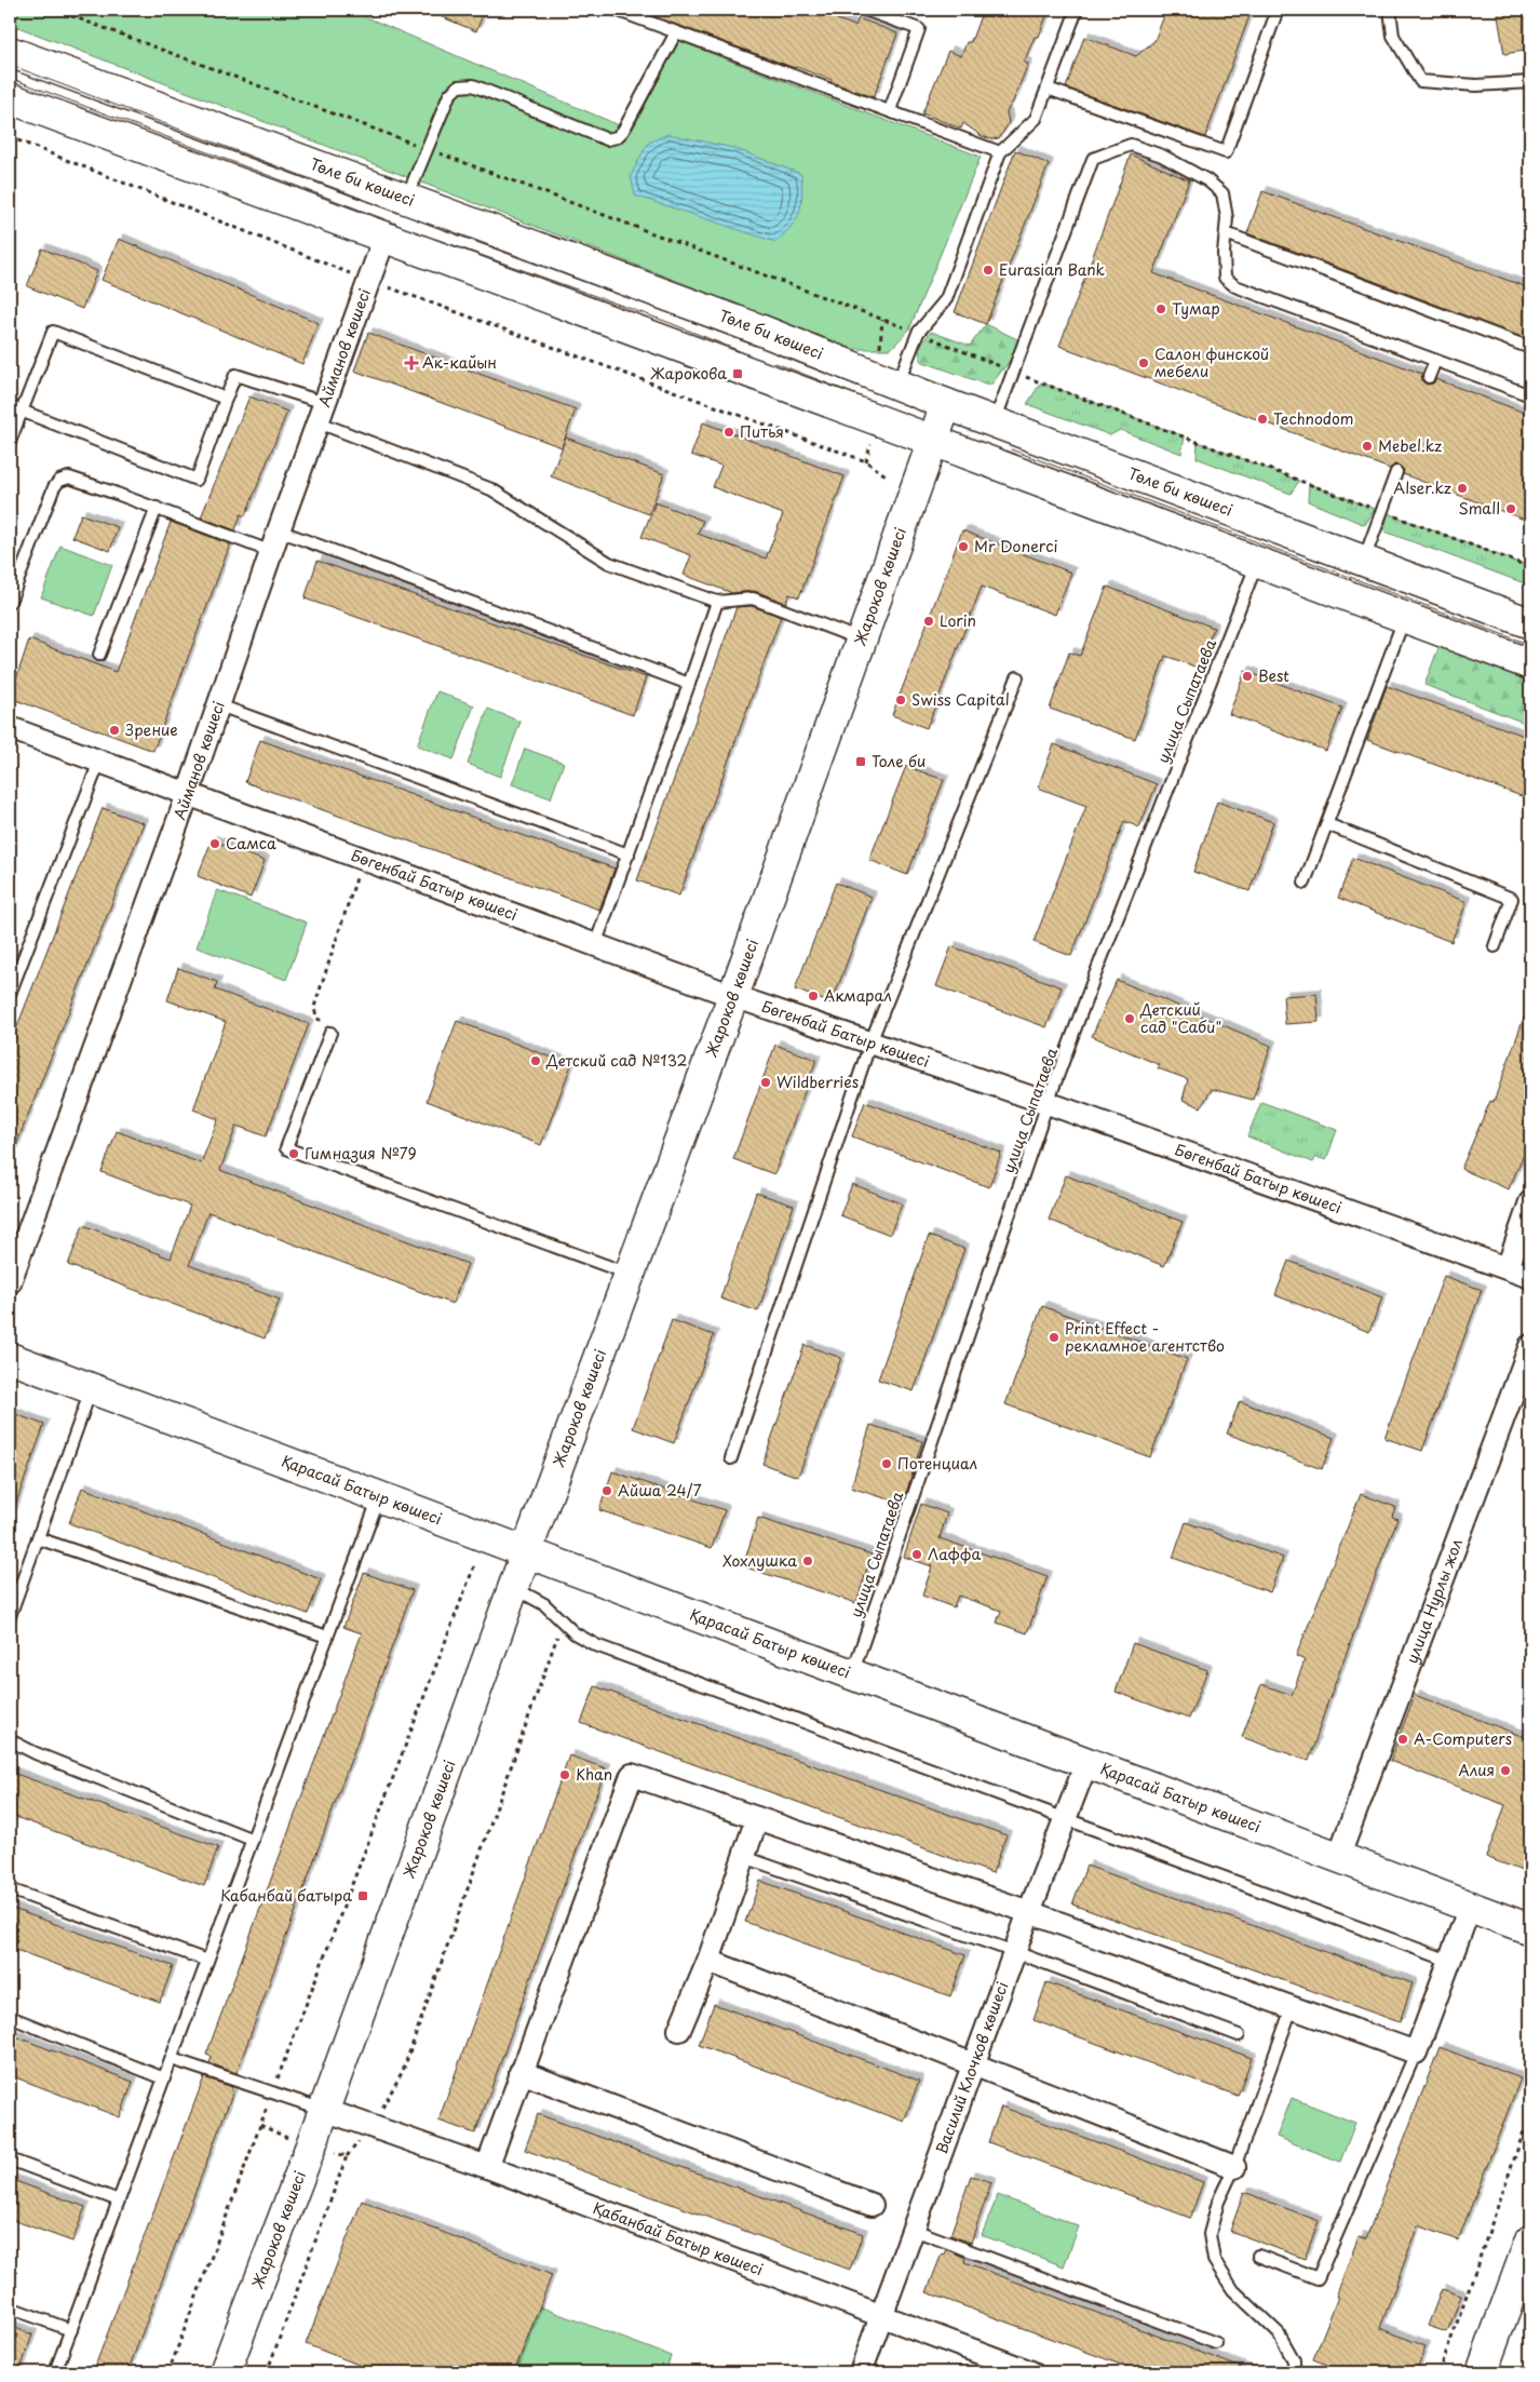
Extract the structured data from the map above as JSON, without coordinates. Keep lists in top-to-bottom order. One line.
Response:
{"streets":{"street":["Төле би көшесі","Айманов көшесі","Жароков көшесі","Бөгенбай Батыр көшесі","Қарасай Батыр көшесі","улица Нурлы жол","Василий Клочков көшесі","Қабанбай Батыр көшесі"],"lane":["улица Сыпатаева"]},"crossings":[["Төле би көшесі","Жароков көшесі"],["Айманов көшесі","Бөгенбай Батыр көшесі"],["Жароков көшесі","Бөгенбай Батыр көшесі"],["Жароков көшесі","Қарасай Батыр көшесі"],["Жароков көшесі","Қабанбай Батыр көшесі"],["улица Сыпатаева","Бөгенбай Батыр көшесі"],["улица Сыпатаева","Қарасай Батыр көшесі"],["Қарасай Батыр көшесі","улица Нурлы жол"],["Қарасай Батыр көшесі","Василий Клочков көшесі"],["Василий Клочков көшесі","Қабанбай Батыр көшесі"]],"places":{"other":["Eurasian Bank","Тумар","Салон финской мебели","Technodom","Питья","Mebel.kz","Alser.kz","Small","Mr Donerci","Lorin","Best","Swiss Capital","Зрение","Самса","Акмарал","Детский сад \"Саби\"","Детский сад №132","Wildberries","Гимназия №79","Print Effect - рекламное агентство","Потенциал","Айша 24/7","Лаффа","Хохлушка","A-Computers","Алия","Khan"],"health":["Ак-кайын"],"transit":["Жарокова","Толе би","Кабанбай батыра"]}}
